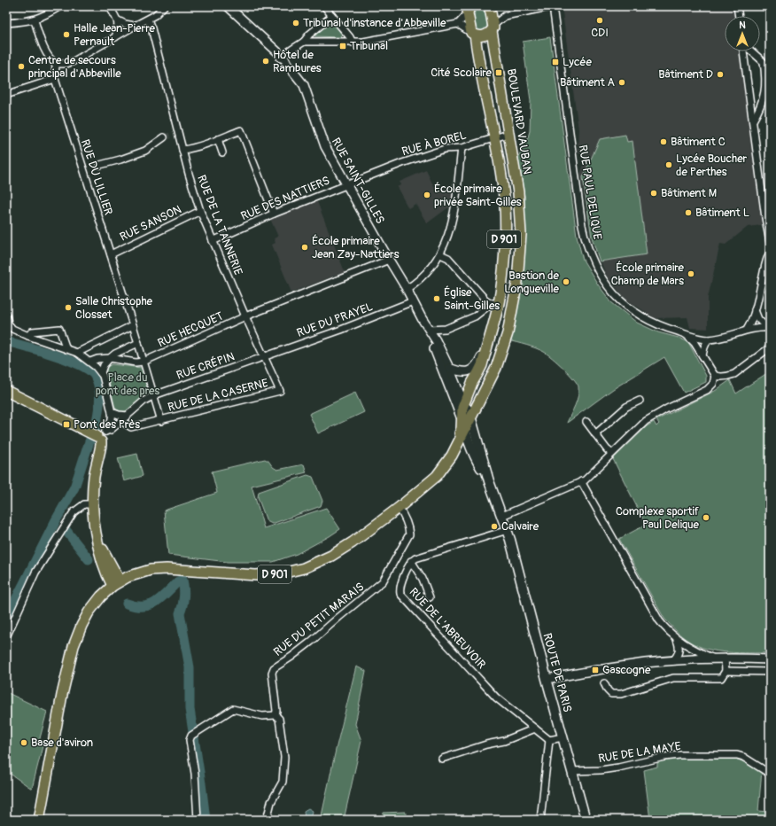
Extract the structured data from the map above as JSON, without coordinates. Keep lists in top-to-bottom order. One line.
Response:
{"streets":{"main road":["BOULEVARD VAUBAN","RUE SAINT-GILLES","D 901","ROUTE DE PARIS"],"street":["RUE À BOREL","RUE DU LILLIER","RUE PAUL DELIQUE","RUE DES NATTIERS","RUE SANSON","RUE DE LA TANNERIE","RUE DU PRAYEL","RUE HECQUET","RUE CRÉPIN","RUE DE LA CASERNE","RUE DU PETIT MARAIS","RUE DE L'ABREUVOIR","RUE DE LA MAYE"]},"crossings":[["BOULEVARD VAUBAN","RUE À BOREL"],["BOULEVARD VAUBAN","RUE SAINT-GILLES"],["BOULEVARD VAUBAN","D 901"],["RUE À BOREL","RUE SAINT-GILLES"],["RUE À BOREL","RUE DES NATTIERS"],["RUE À BOREL","D 901"],["RUE DU LILLIER","RUE SANSON"],["RUE DU LILLIER","RUE HECQUET"],["RUE DU LILLIER","RUE CRÉPIN"],["RUE DU LILLIER","RUE DE LA CASERNE"],["RUE SAINT-GILLES","RUE DES NATTIERS"],["RUE SAINT-GILLES","D 901"],["RUE SAINT-GILLES","RUE DU PRAYEL"],["RUE SAINT-GILLES","RUE HECQUET"],["RUE SAINT-GILLES","ROUTE DE PARIS"],["RUE DES NATTIERS","RUE DE LA TANNERIE"],["RUE SANSON","RUE DE LA TANNERIE"],["RUE DE LA TANNERIE","RUE DU PRAYEL"],["RUE DE LA TANNERIE","RUE HECQUET"],["RUE DE LA TANNERIE","RUE CRÉPIN"],["RUE DE LA TANNERIE","RUE DE LA CASERNE"],["D 901","RUE DU PETIT MARAIS"],["RUE DU PRAYEL","RUE CRÉPIN"],["RUE CRÉPIN","RUE DE LA CASERNE"],["ROUTE DE PARIS","RUE DE LA MAYE"]],"parks":["Place du pont des pres"],"places":{"other":["CDI","Tribunal d'instance d'Abbeville","Halle Jean-Pierre Pernault","Hôtel de Rambures","Centre de secours principal d'Abbeville","Bâtiment D","Bâtiment A","Bâtiment C","Lycée Boucher de Perthes","Bâtiment M","École primaire privée Saint-Gilles","Bâtiment L","École primaire Jean Zay-Nattiers","École primaire Champ de Mars","Bastion de Longueville","Église Saint-Gilles","Salle Christophe Closset","Complexe sportif Paul Delique","Calvaire","Base d'aviron"],"transit":["Tribunal","Lycée","Cité Scolaire","Pont des Près","Gascogne"]},"north":"top"}
